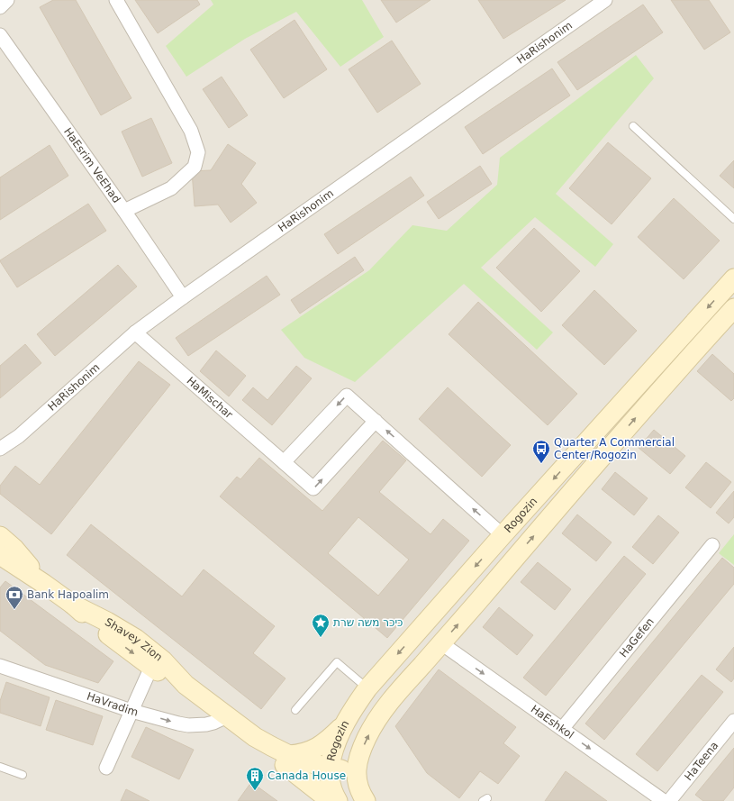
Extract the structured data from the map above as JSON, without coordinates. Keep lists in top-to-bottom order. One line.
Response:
{"streets":{"street":["HaRishonim","HaEsrim VeEhad","HaMischar","Rogozin","HaGefen","Shavey Zion","HaVradim","HaEshkol","HaTeena"]},"crossings":[["HaRishonim","HaEsrim VeEhad"],["HaRishonim","HaMischar"],["Rogozin","Shavey Zion"],["Rogozin","HaEshkol"],["HaGefen","HaEshkol"],["Shavey Zion","HaVradim"]],"one_way":["HaVradim","HaEshkol"],"places":{"bus stop":["Quarter A Commercial Center/Rogozin"],"bank":["Bank Hapoalim"],"place":["כיכר משה שרת"],"building":["Canada House"]}}
